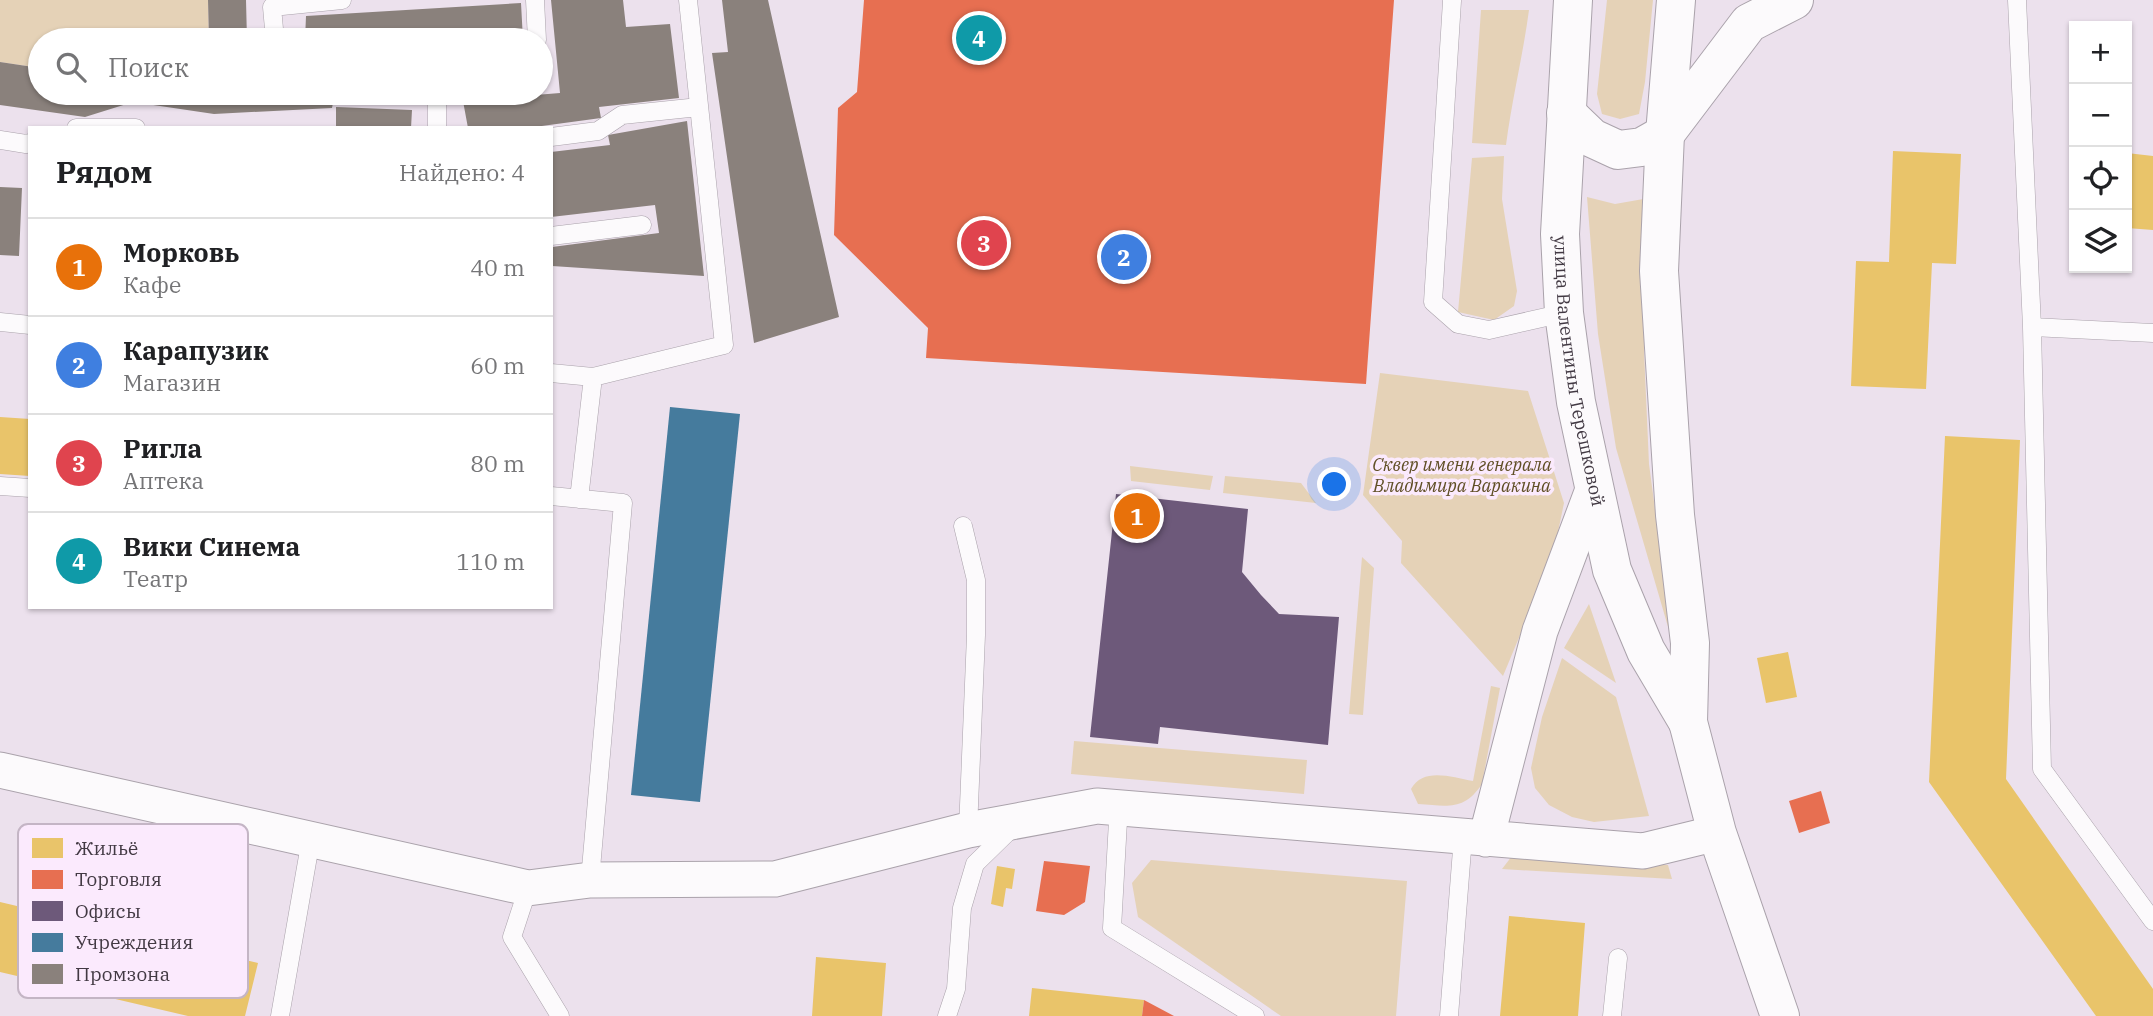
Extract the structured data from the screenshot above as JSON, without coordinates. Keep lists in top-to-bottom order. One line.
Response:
{"streets":{"main road":["улица Валентины Терешковой"]},"parks":["Сквер имени генерала Владимира Варакина"],"legend":["Жильё","Торговля","Офисы","Учреждения","Промзона"],"page":{"pins":["4","3","2","1"],"map_buttons":["+","−"],"search":"Поиск","heading":["Рядом","Найдено: 4"],"list":[{"mark":"1","name":"Морковь","note":"Кафе","value":"40 m"},{"mark":"2","name":"Карапузик","note":"Магазин","value":"60 m"},{"mark":"3","name":"Ригла","note":"Аптека","value":"80 m"},{"mark":"4","name":"Вики Синема","note":"Театр","value":"110 m"}]}}
